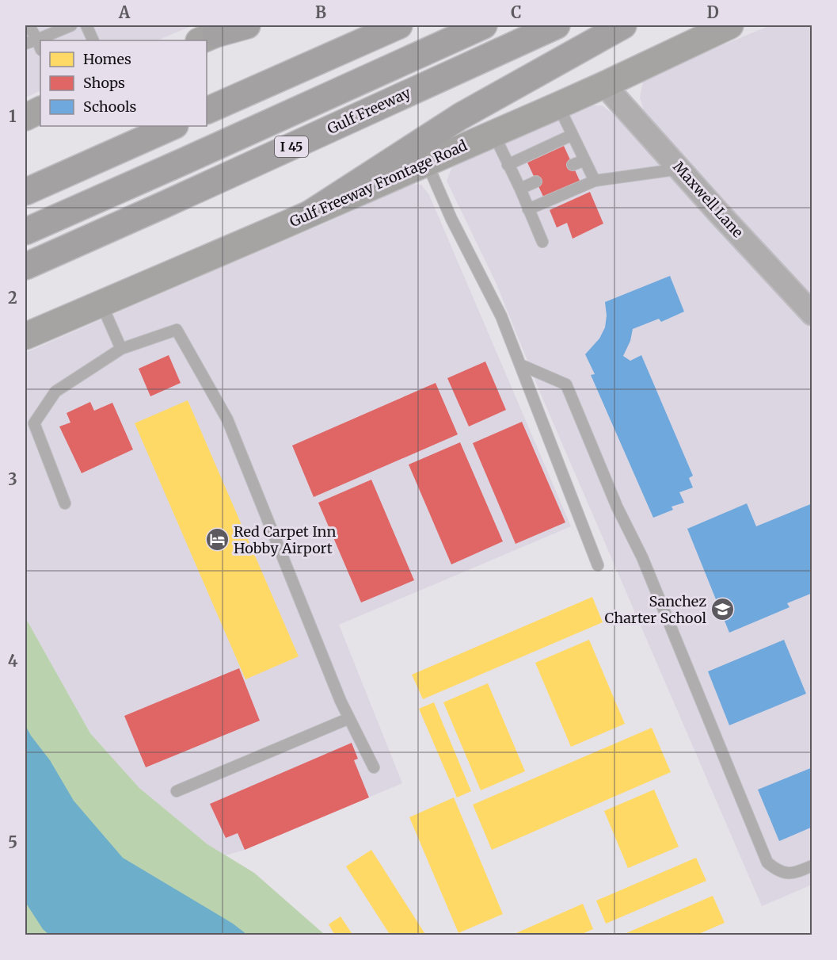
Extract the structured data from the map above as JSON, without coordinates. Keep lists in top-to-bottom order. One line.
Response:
{"streets":{"highway":["Gulf Freeway","I 45"],"main road":["Gulf Freeway Frontage Road"],"street":["Maxwell Lane"]},"crossings":[["Gulf Freeway Frontage Road","Maxwell Lane"]],"places":{"hotel":["Red Carpet Inn Hobby Airport"],"school or university":["Sanchez Charter School"]},"legend":["Homes","Shops","Schools"],"grid":{"columns":["A","B","C","D"],"rows":["1","2","3","4","5"]}}
